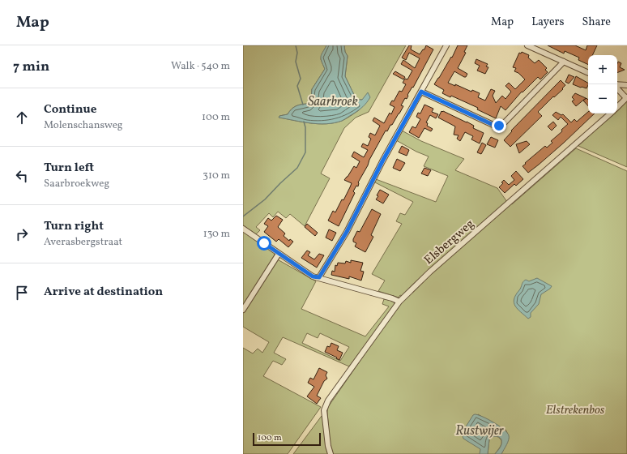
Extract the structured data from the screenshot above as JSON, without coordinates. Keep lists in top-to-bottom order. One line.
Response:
{"streets":{"street":["Elsbergweg"]},"water":["Saarbroek","Rustwijer"],"parks":["Elstrekenbos"],"scale_bar":"100 m","page":{"header":"Map","nav":["Map","Layers","Share"],"heading":["7 min","Walk · 540 m"],"map_buttons":["+","−"],"list":[["Continue","Molenschansweg","100 m"],["Turn left","Saarbroekweg","310 m"],["Turn right","Averasbergstraat","130 m"],"Arrive at destination"],"scale":"100 m"}}
